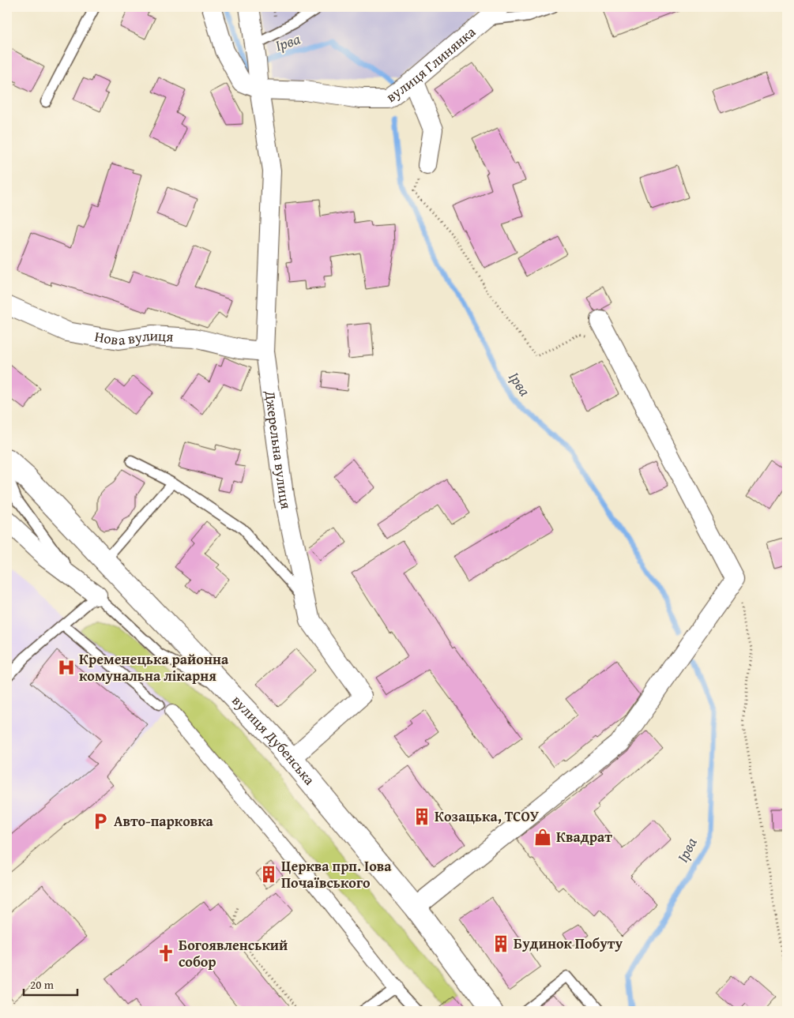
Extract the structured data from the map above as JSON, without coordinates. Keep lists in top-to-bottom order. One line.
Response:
{"streets":{"main road":["вулиця Дубенська"],"street":["вулиця Глинянка","Нова вулиця","Джерельна вулиця"]},"crossings":[["вулиця Глинянка","Джерельна вулиця"],["Нова вулиця","Джерельна вулиця"],["Джерельна вулиця","вулиця Дубенська"]],"water":["Ірва"],"places":{"hospital":["Кременецька районна комунальна лікарня"],"building":["Козацька, ТСОУ","Церква прп. Іова Почаївського","Будинок Побуту"],"parking":["Авто-парковка"],"shop":["Квадрат"],"church":["Богоявленський собор"]},"scale_bar":"20 m"}
